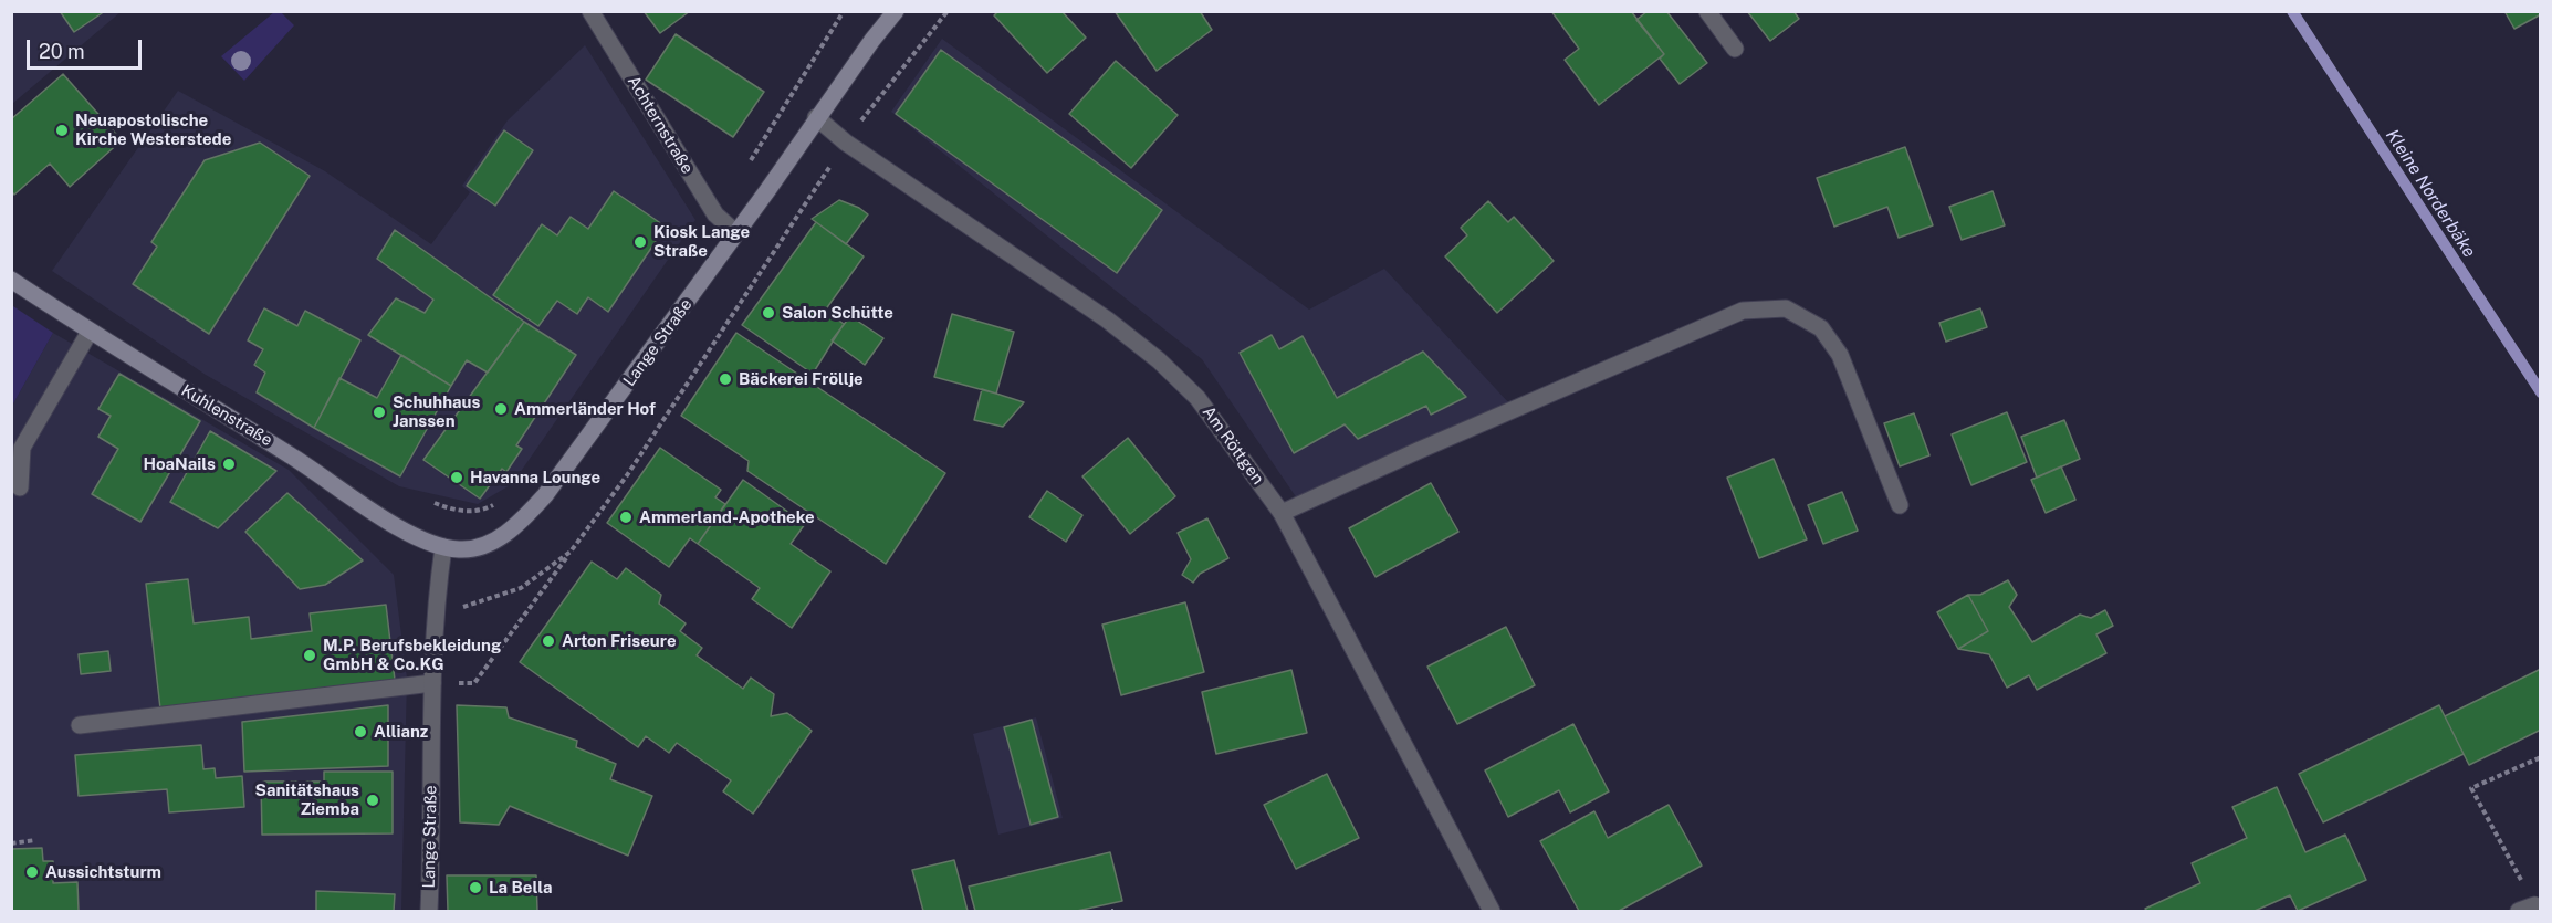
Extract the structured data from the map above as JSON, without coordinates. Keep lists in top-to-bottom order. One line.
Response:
{"streets":{"street":["Achternstraße","Lange Straße","Kuhlenstraße","Am Röttgen"]},"crossings":[["Achternstraße","Lange Straße"],["Lange Straße","Kuhlenstraße"],["Lange Straße","Am Röttgen"]],"water":["Kleine Norderbäke"],"places":["Neuapostolische Kirche Westerstede","Kiosk Lange Straße","Salon Schütte","Bäckerei Fröllje","Ammerländer Hof","Schuhhaus Janssen","HoaNails","Havanna Lounge","Ammerland-Apotheke","Arton Friseure","M.P. Berufsbekleidung GmbH & Co.KG","Allianz","Sanitätshaus Ziemba","Aussichtsturm","La Bella"],"scale_bar":"20 m"}
